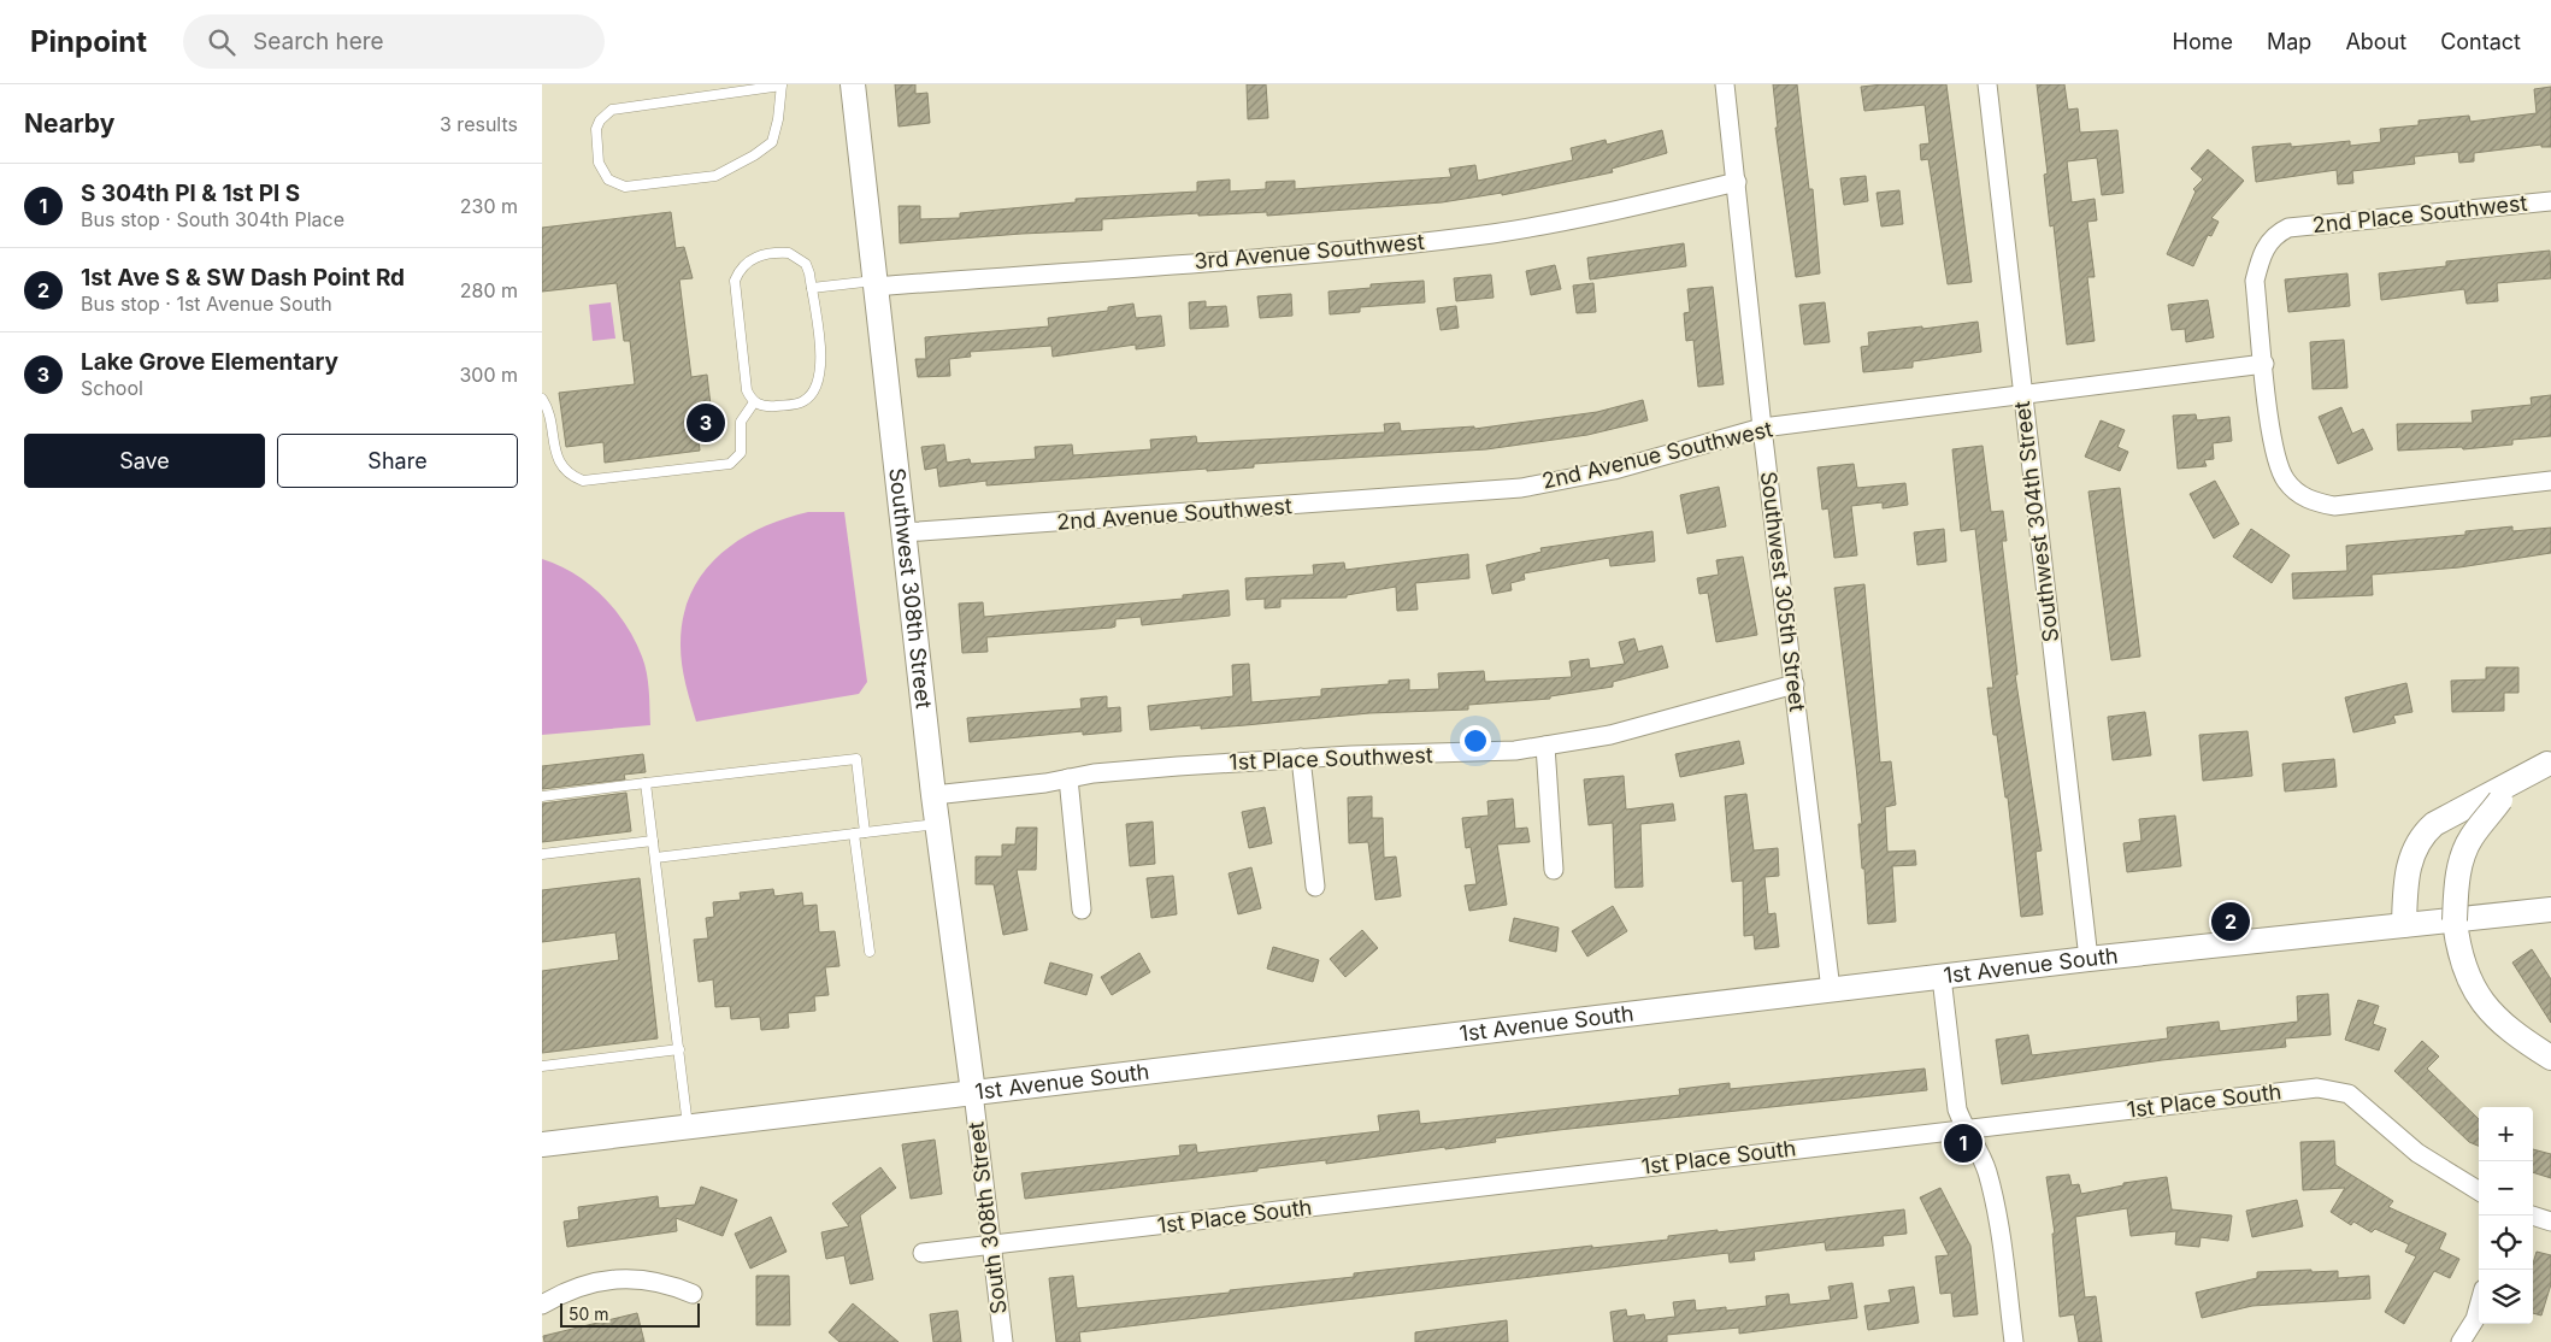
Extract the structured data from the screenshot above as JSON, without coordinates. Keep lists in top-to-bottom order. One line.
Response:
{"streets":{"main road":["Southwest 308th Street","1st Avenue South"],"street":["2nd Place Southwest","3rd Avenue Southwest","2nd Avenue Southwest","Southwest 304th Street","Southwest 305th Street","1st Place Southwest","1st Place South","South 308th Street"]},"crossings":[["2nd Place Southwest","2nd Avenue Southwest"],["3rd Avenue Southwest","Southwest 308th Street"],["3rd Avenue Southwest","Southwest 305th Street"],["2nd Avenue Southwest","Southwest 304th Street"],["2nd Avenue Southwest","Southwest 308th Street"],["2nd Avenue Southwest","Southwest 305th Street"],["Southwest 304th Street","1st Avenue South"],["Southwest 308th Street","1st Place Southwest"],["Southwest 308th Street","1st Avenue South"],["Southwest 308th Street","South 308th Street"],["Southwest 305th Street","1st Place Southwest"],["Southwest 305th Street","1st Avenue South"],["1st Avenue South","South 308th Street"],["1st Place South","South 308th Street"]],"scale_bar":"50 m","page":{"header":"Pinpoint","search":"Search here","nav":["Home","Map","About","Contact"],"heading":["Nearby","3 results"],"list":[{"mark":"1","name":"S 304th Pl & 1st Pl S","note":"Bus stop · South 304th Place","value":"230 m"},{"mark":"2","name":"1st Ave S & SW Dash Point Rd","note":"Bus stop · 1st Avenue South","value":"280 m"},{"mark":"3","name":"Lake Grove Elementary","note":"School","value":"300 m"}],"pins":["3","2","1"],"buttons":["Save","Share"],"map_buttons":["+","−"],"scale":"50 m"}}
